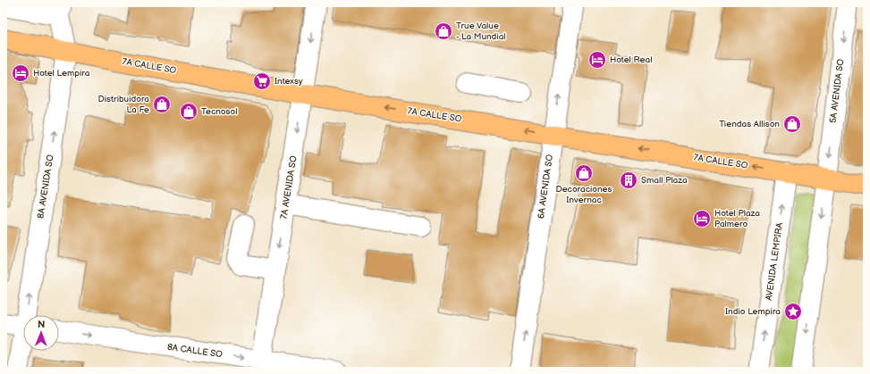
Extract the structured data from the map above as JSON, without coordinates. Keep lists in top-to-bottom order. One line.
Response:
{"streets":{"main road":["7A CALLE SO"],"street":["5A AVENIDA SO","8A AVENIDA SO","6A AVENIDA SO","7A AVENIDA SO","AVENIDA LEMPIRA","8A CALLE SO"]},"crossings":[["7A CALLE SO","5A AVENIDA SO"],["7A CALLE SO","8A AVENIDA SO"],["7A CALLE SO","6A AVENIDA SO"],["7A CALLE SO","7A AVENIDA SO"],["7A CALLE SO","AVENIDA LEMPIRA"],["7A AVENIDA SO","8A CALLE SO"]],"one_way":["7A CALLE SO","5A AVENIDA SO","8A AVENIDA SO","6A AVENIDA SO","7A AVENIDA SO","8A CALLE SO"],"places":{"shop":["True Value - La Mundial","Distribuidora La Fe","Tecnosol","Tiendas Allison","Decoraciones Invernac"],"hotel":["Hotel Real","Hotel Lempira","Hotel Plaza Palmero"],"supermarket":["Intexsy"],"building":["Small Plaza"],"place":["Indio Lempira"]},"north":"top"}
